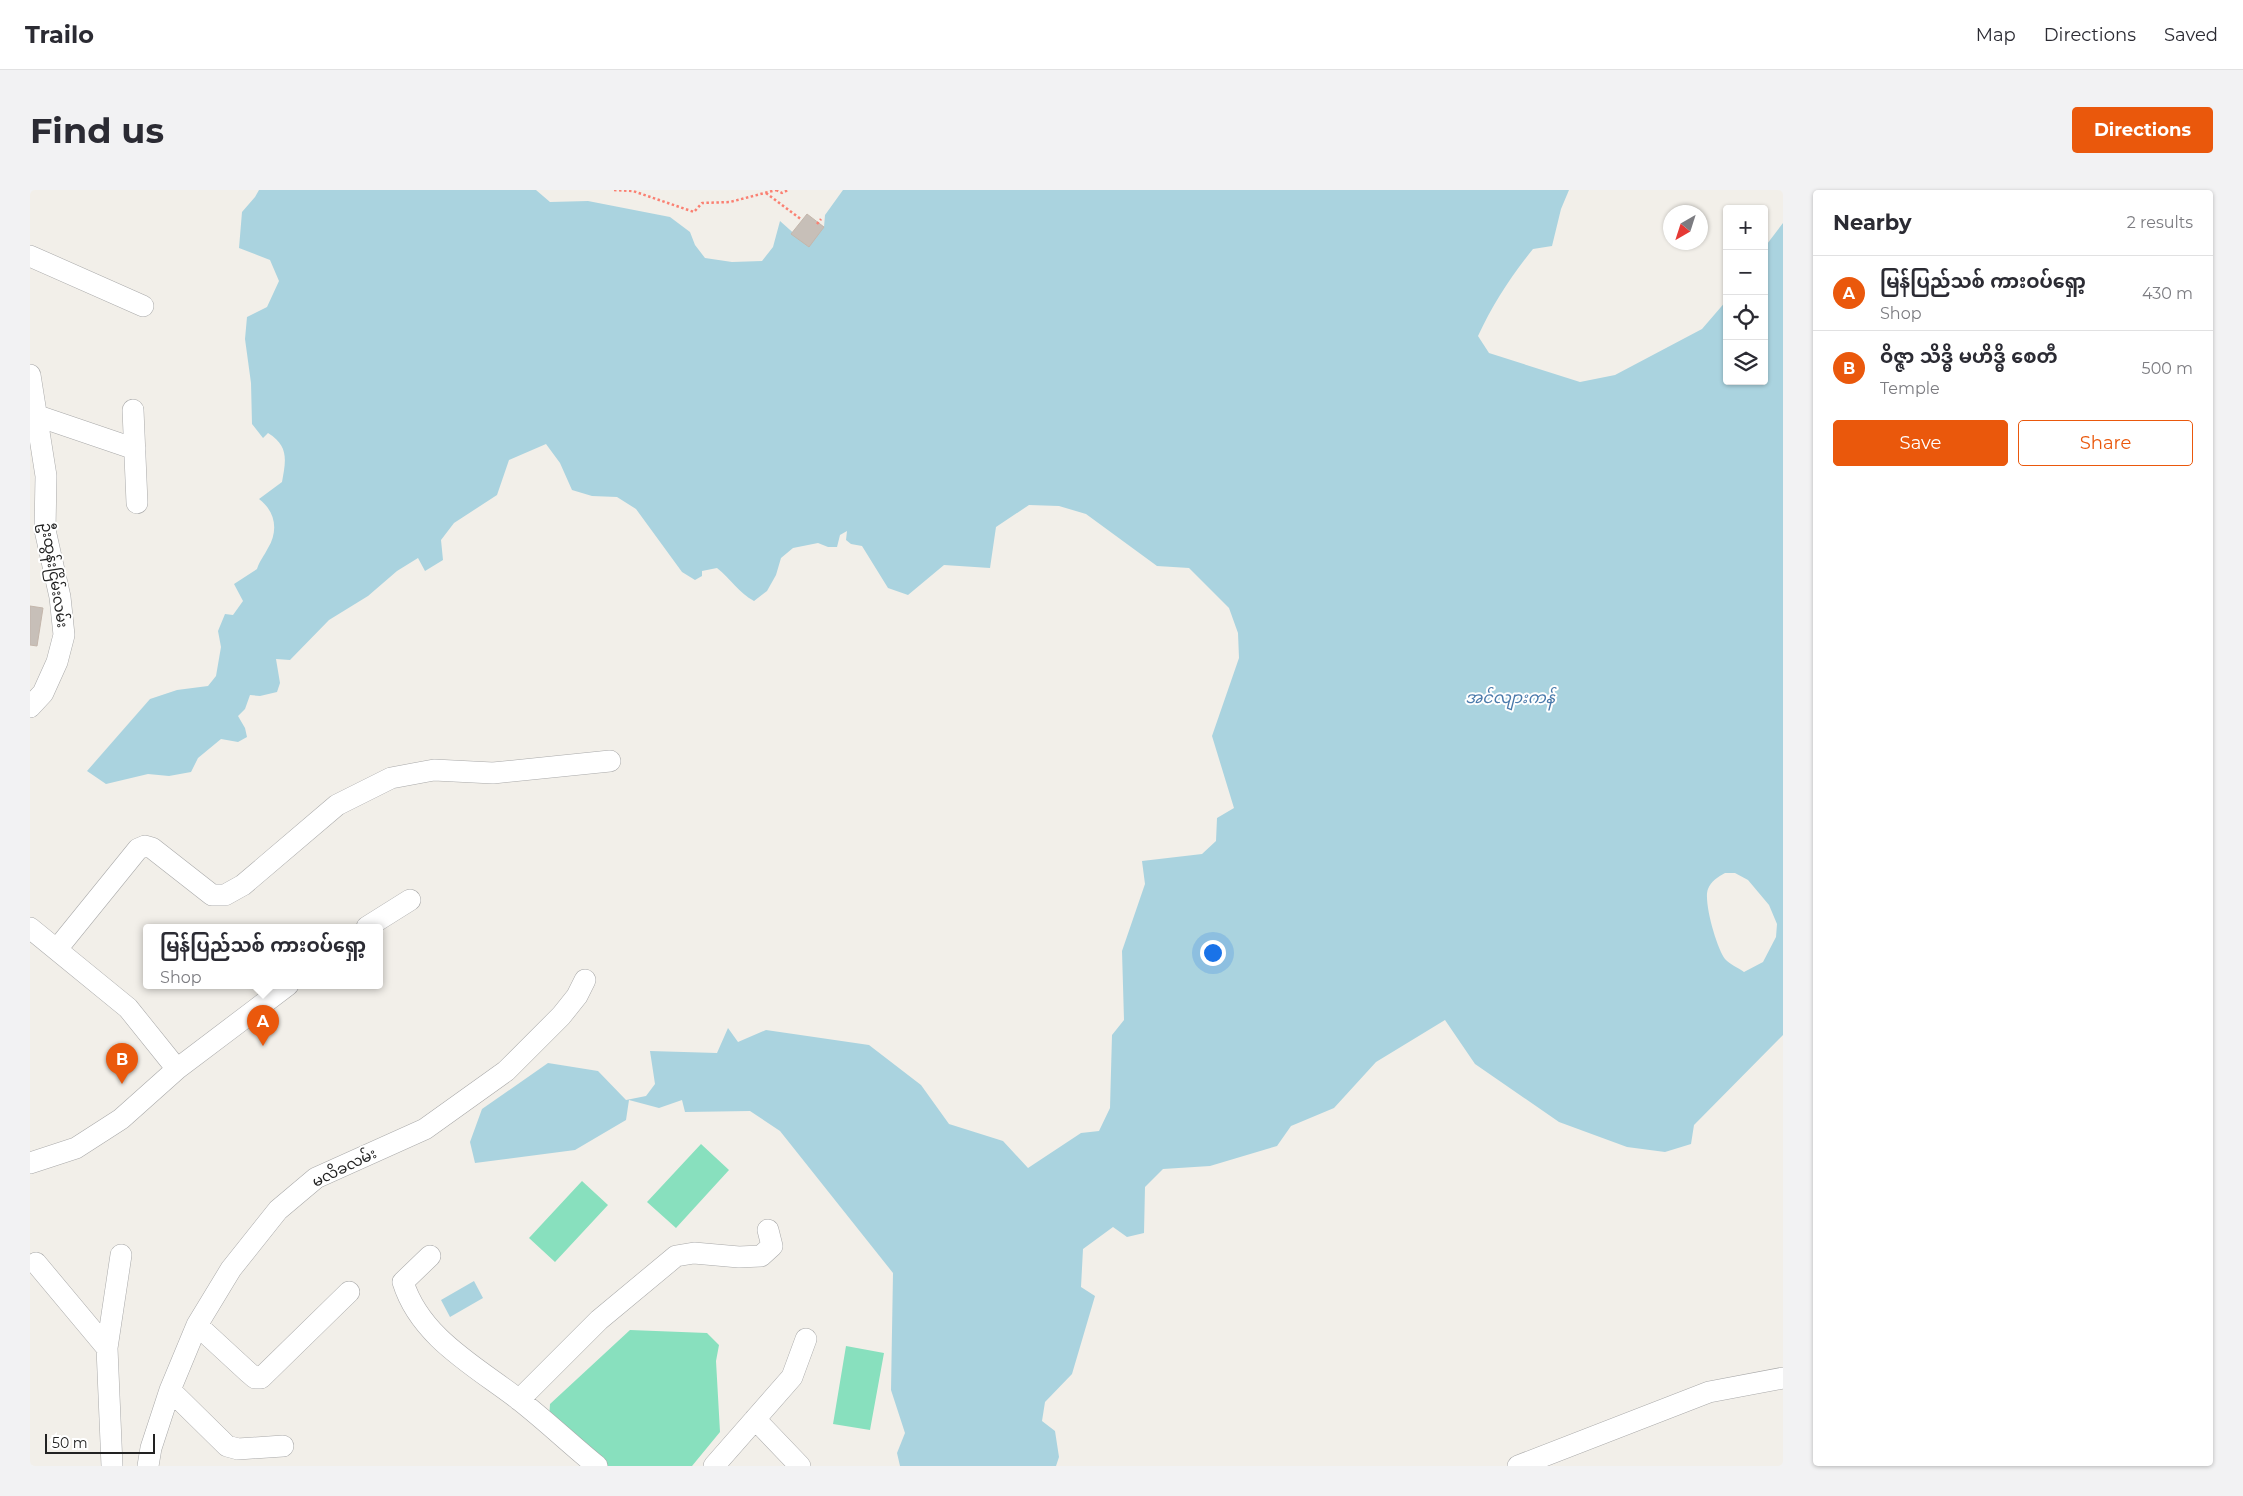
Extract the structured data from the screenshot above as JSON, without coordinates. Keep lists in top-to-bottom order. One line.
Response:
{"streets":{"street":["ဦးထွန်းငြိမ်းလမ်း","မလိခလမ်း"]},"water":["အင်လျားကန်"],"scale_bar":"50 m","north":"bottom left","page":{"header":"Trailo","nav":["Map","Directions","Saved"],"buttons":["Directions",["Save","Share"]],"title":"Find us","heading":["Nearby","2 results"],"map_buttons":["+","−"],"list":[{"mark":"A","name":"မြန်ပြည်သစ် ကားဝပ်ရှော့","note":"Shop","value":"430 m"},{"mark":"B","name":"ဝိဇ္ဇာ သိဒ္ဓိ မဟိဒ္ဓိ စေတီ","note":"Temple","value":"500 m"}],"popup":["မြန်ပြည်သစ် ကားဝပ်ရှော့","Shop"],"pins":["A","B"],"scale":"50 m"}}
